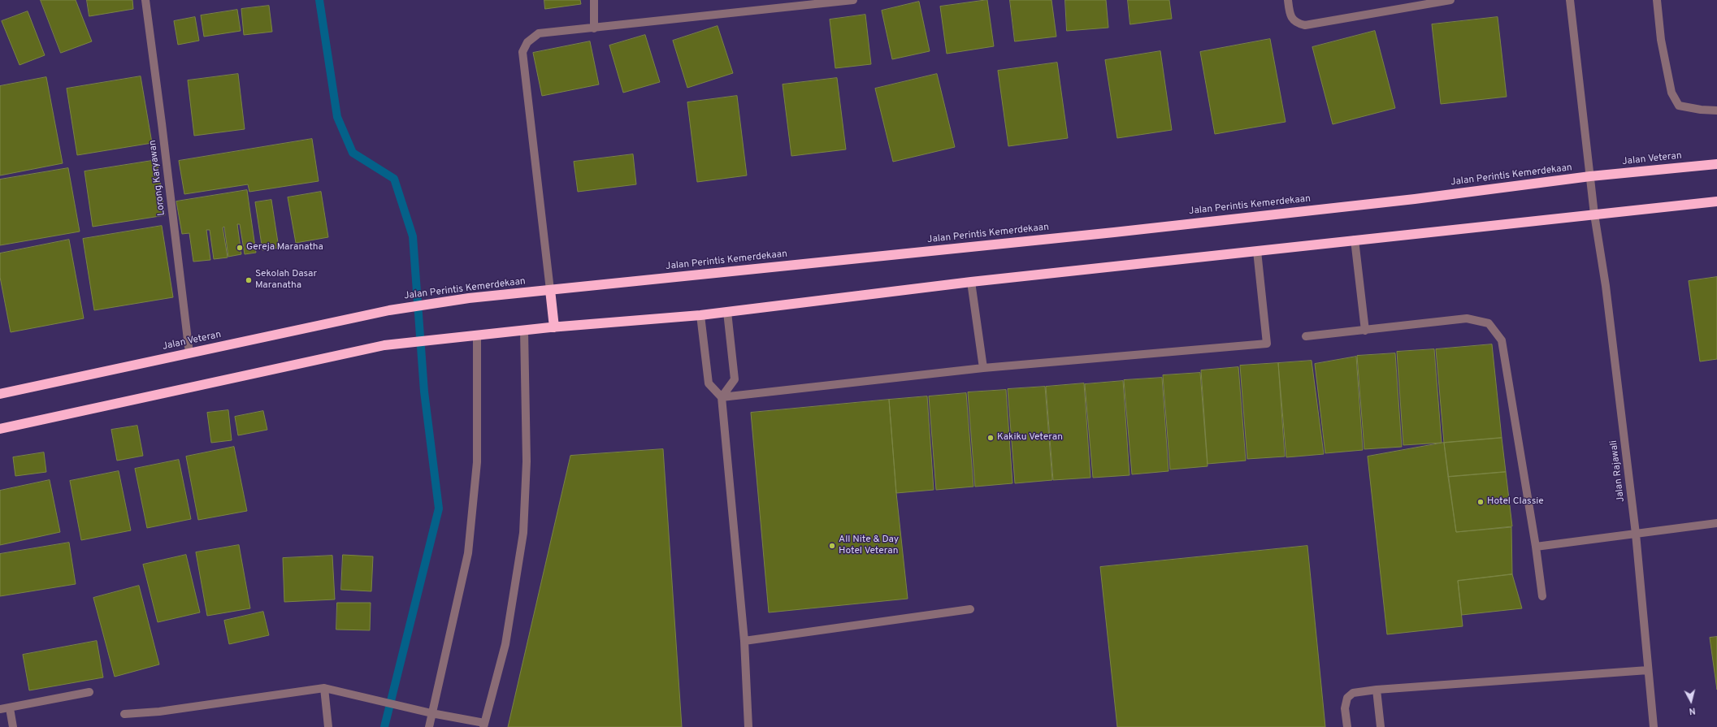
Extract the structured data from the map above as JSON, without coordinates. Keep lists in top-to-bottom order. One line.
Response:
{"streets":{"highway":["Jalan Veteran","Jalan Perintis Kemerdekaan"],"street":["Lorong Karyawan","Jalan Rajawali"]},"crossings":[["Jalan Veteran","Jalan Perintis Kemerdekaan"],["Jalan Veteran","Lorong Karyawan"],["Jalan Veteran","Jalan Rajawali"],["Jalan Perintis Kemerdekaan","Jalan Rajawali"]],"places":["Gereja Maranatha","Sekolah Dasar Maranatha","Kakiku Veteran","Hotel Classie","All Nite & Day Hotel Veteran"],"north":"bottom"}
